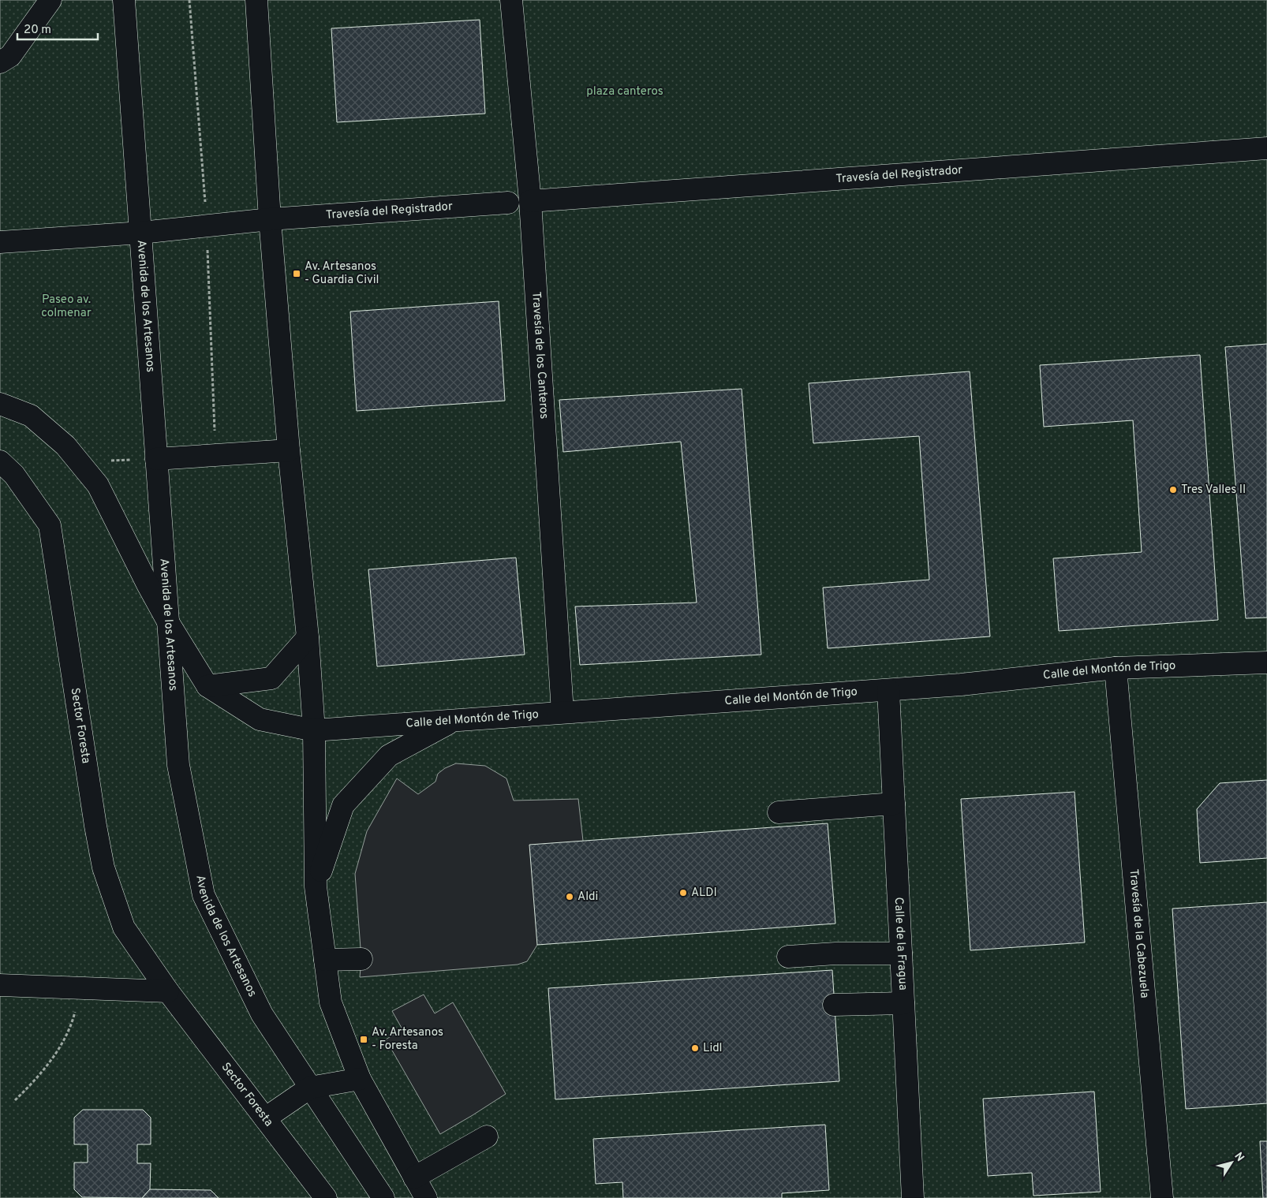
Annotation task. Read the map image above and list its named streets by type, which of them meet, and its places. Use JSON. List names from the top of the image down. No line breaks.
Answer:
{"streets":{"street":["Travesía del Registrador","Avenida de los Artesanos","Travesía de los Canteros","Calle del Montón de Trigo","Sector Foresta","Travesía de la Cabezuela","Calle de la Fragua"]},"crossings":[["Travesía del Registrador","Avenida de los Artesanos"],["Travesía del Registrador","Travesía de los Canteros"],["Travesía de los Canteros","Calle del Montón de Trigo"],["Calle del Montón de Trigo","Travesía de la Cabezuela"],["Calle del Montón de Trigo","Calle de la Fragua"]],"parks":["plaza canteros","Paseo av. colmenar"],"places":{"transit":["Av. Artesanos - Guardia Civil","Av. Artesanos - Foresta"],"other":["Tres Valles II","ALDI","Aldi","Lidl"]},"scale_bar":"20 m","north":"top right"}
